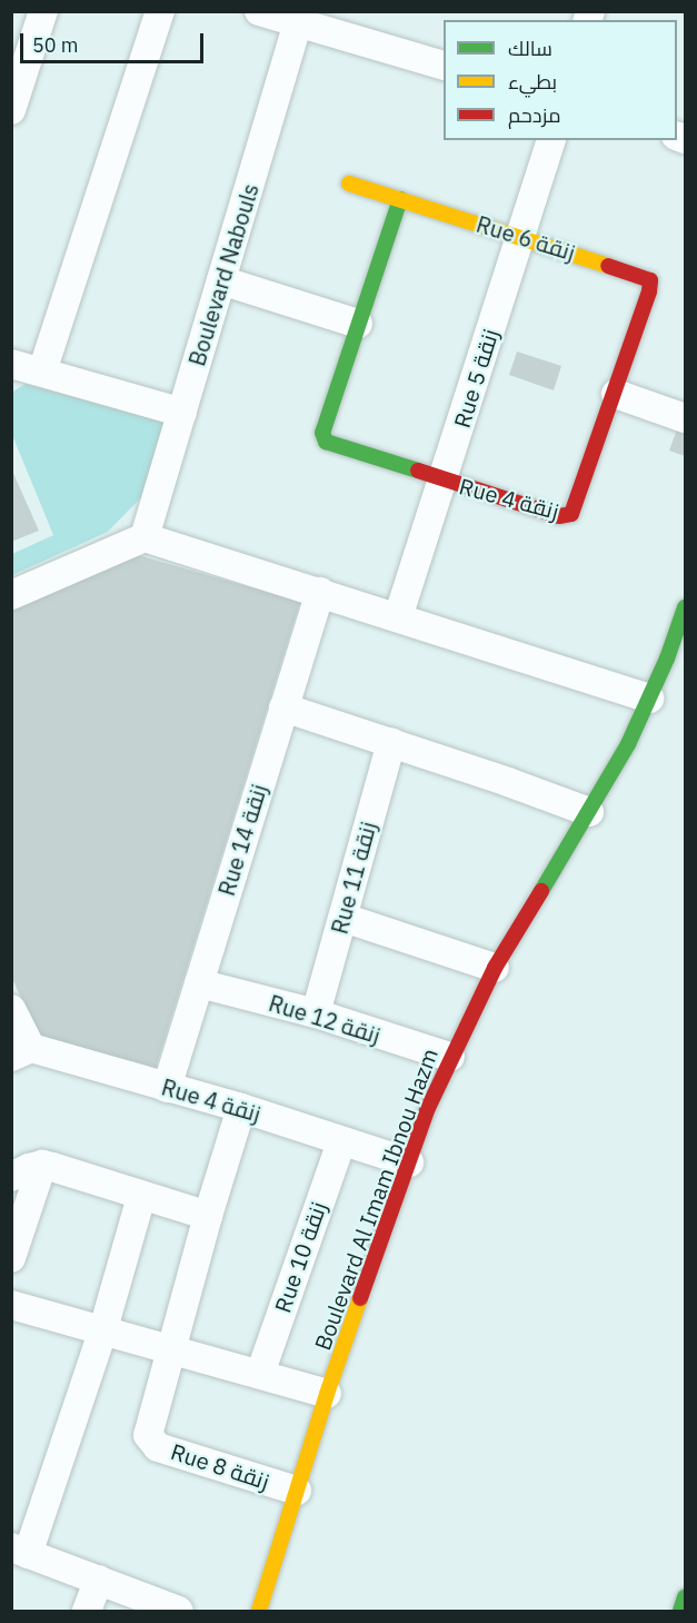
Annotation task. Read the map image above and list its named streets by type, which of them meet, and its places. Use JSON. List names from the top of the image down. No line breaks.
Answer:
{"streets":{"street":["Rue 6 زنقة","Boulevard Nabouls","Rue 5 زنقة","Rue 4 زنقة","Rue 14 زنقة","Rue 11 زنقة","Rue 12 زنقة","Boulevard Al Imam Ibnou Hazm","Rue 10 زنقة","Rue 8 زنقة"]},"crossings":[["Rue 6 زنقة","Rue 5 زنقة"],["Rue 6 زنقة","Rue 4 زنقة"],["Rue 5 زنقة","Rue 4 زنقة"],["Rue 4 زنقة","Rue 14 زنقة"],["Rue 4 زنقة","Boulevard Al Imam Ibnou Hazm"],["Rue 4 زنقة","Rue 10 زنقة"],["Rue 14 زنقة","Rue 12 زنقة"],["Rue 11 زنقة","Rue 12 زنقة"],["Rue 12 زنقة","Boulevard Al Imam Ibnou Hazm"],["Boulevard Al Imam Ibnou Hazm","Rue 8 زنقة"]],"legend":["سالك","بطيء","مزدحم"],"scale_bar":"50 m"}
